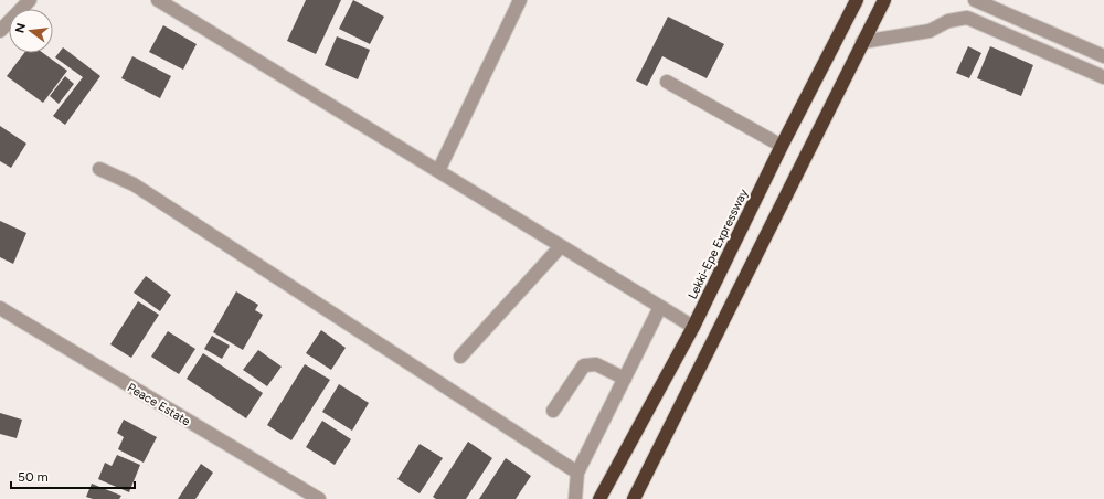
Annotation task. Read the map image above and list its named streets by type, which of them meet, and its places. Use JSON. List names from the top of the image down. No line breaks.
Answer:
{"streets":{"highway":["Lekki-Epe Expressway"],"street":["Peace Estate"]},"scale_bar":"50 m","north":"left"}
